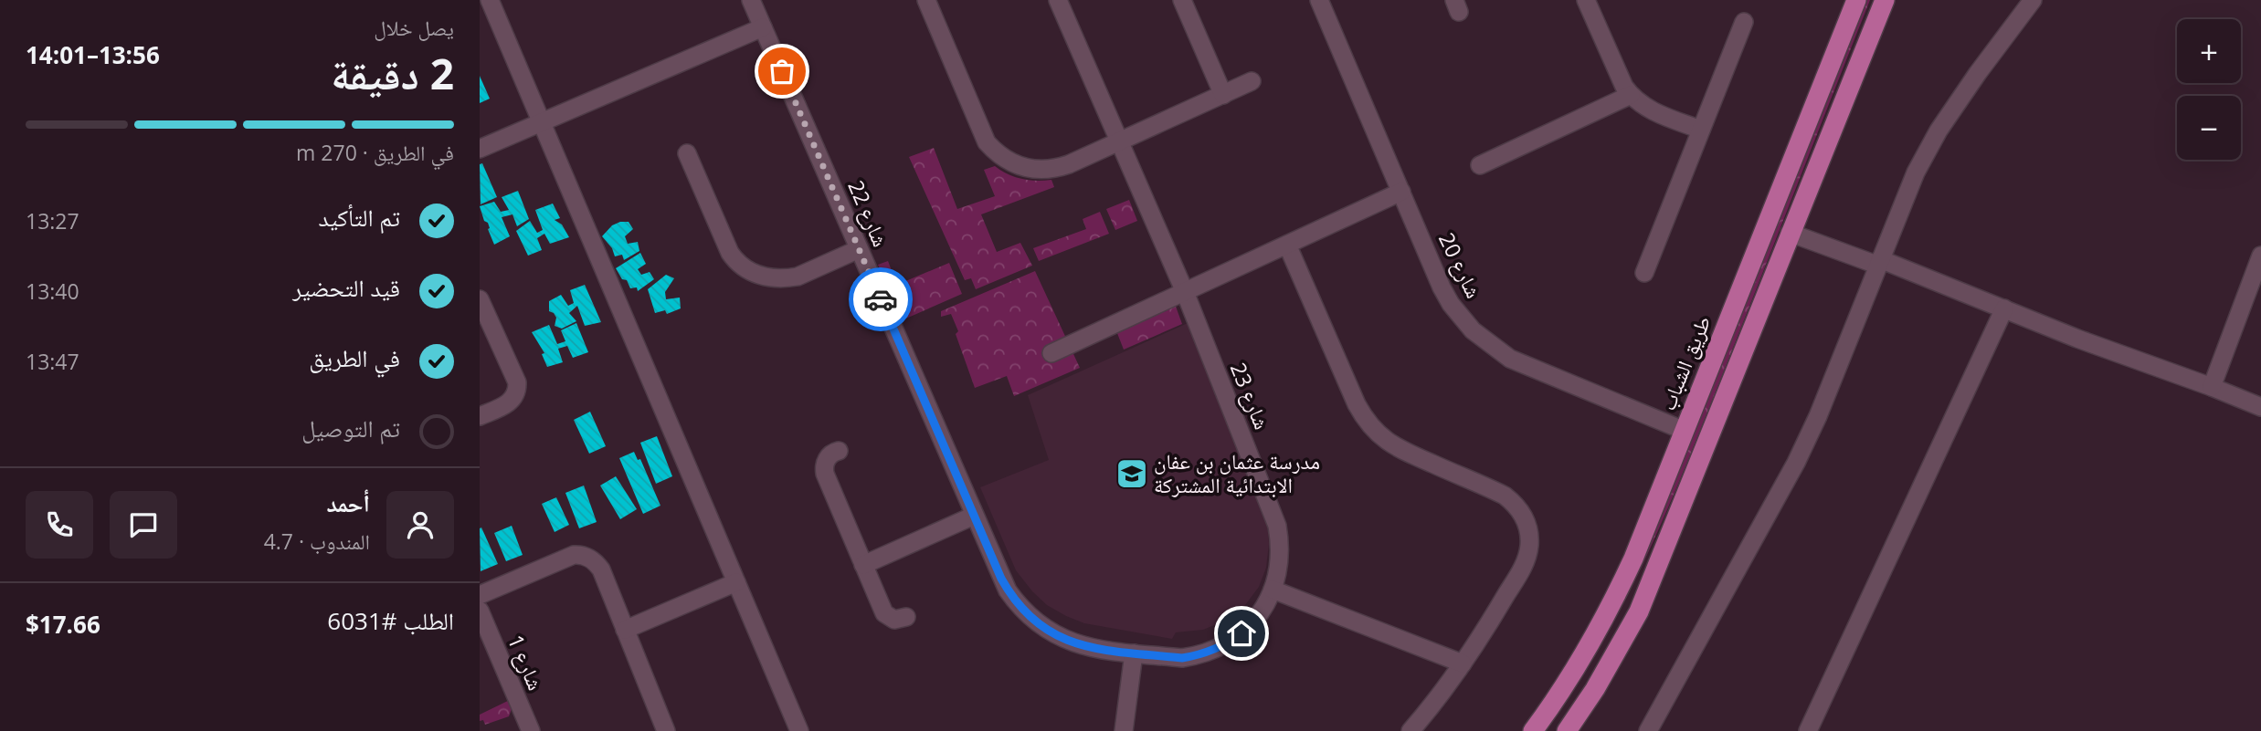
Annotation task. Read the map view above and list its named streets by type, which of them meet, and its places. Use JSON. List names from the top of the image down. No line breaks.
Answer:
{"streets":{"main road":["طريق الشباب"],"street":["شارع 22","شارع 20","شارع 23","شارع 1"]},"crossings":[["شارع 22","شارع 23"],["شارع 20","طريق الشباب"]],"places":{"school or university":["مدرسة عثمان بن عفان الابتدائية المشتركة"]},"page":{"heading":["2 دقيقة","يصل خلال","13:56–14:01"],"panel":["أحمد","المندوب · 4.7","الطلب #6031","$17.66"],"map_buttons":["+","−"],"bar":"في الطريق · 270 m","list":[["تم التأكيد","13:27"],["قيد التحضير","13:40"],["في الطريق","13:47"],"تم التوصيل"]}}
